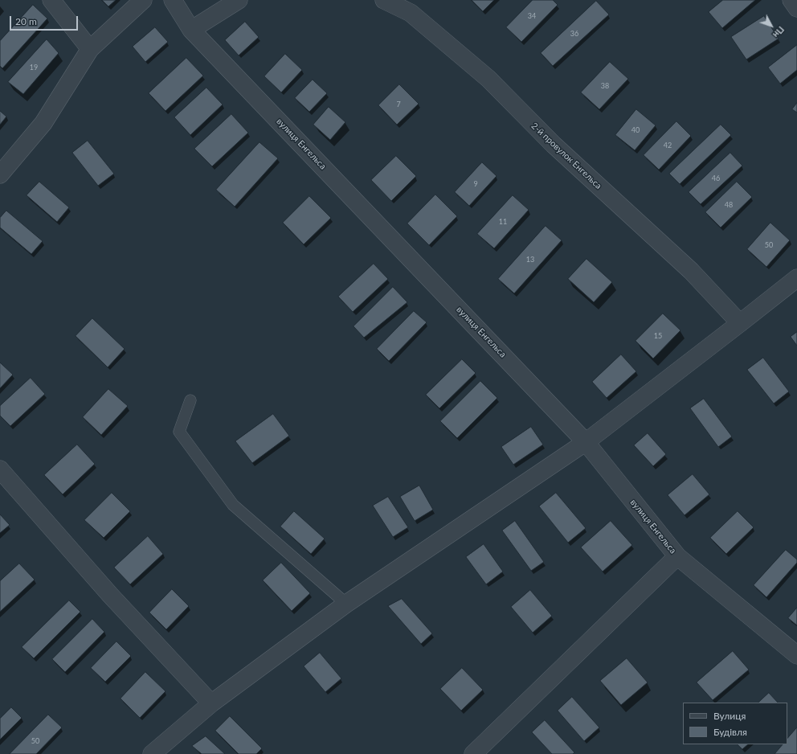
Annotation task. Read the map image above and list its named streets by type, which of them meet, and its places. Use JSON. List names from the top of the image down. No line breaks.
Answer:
{"streets":{"street":["вулиця Енгельса","2-й провулок Енгельса"]},"house_numbers":["34","36","19","38","7","40","42","46","9","48","11","50","13","15","50"],"legend":["Вулиця","Будівля"],"scale_bar":"20 m","north":"bottom right"}
